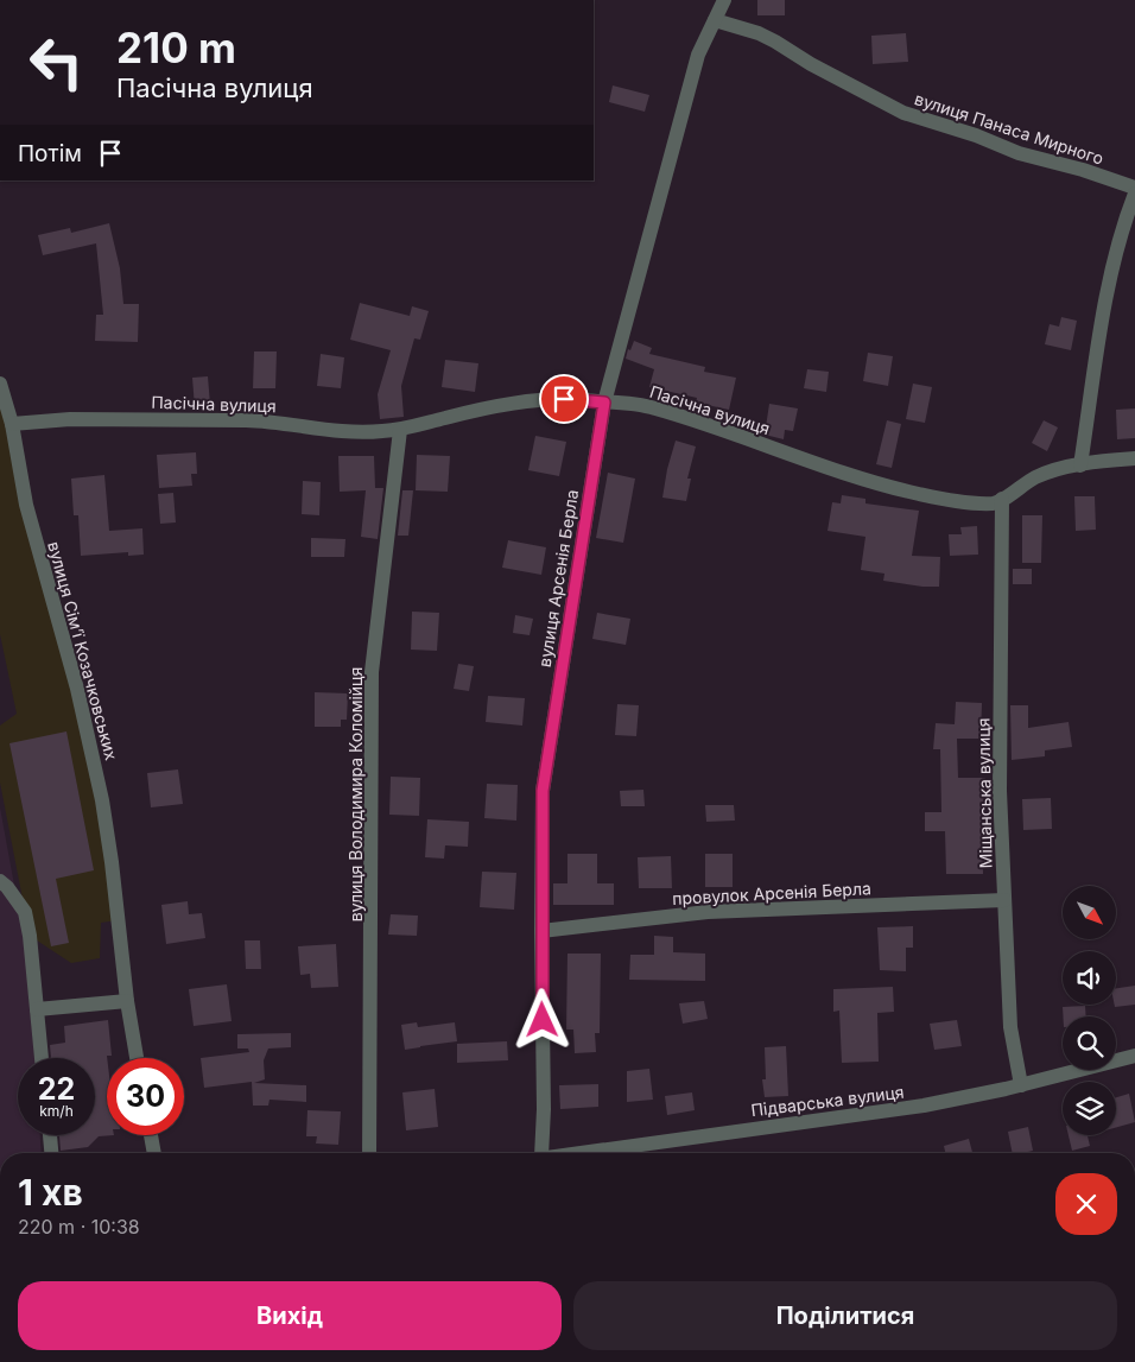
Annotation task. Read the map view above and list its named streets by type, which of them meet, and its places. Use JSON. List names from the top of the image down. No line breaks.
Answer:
{"streets":{"street":["вулиця Панаса Мирного","Пасічна вулиця","вулиця Арсенія Берла","вулиця Сімʼї Козачковських","Міщанська вулиця","вулиця Володимира Коломійця","провулок Арсенія Берла","Підварська вулиця"]},"crossings":[["вулиця Панаса Мирного","вулиця Арсенія Берла"],["Пасічна вулиця","вулиця Арсенія Берла"],["Пасічна вулиця","вулиця Сімʼї Козачковських"],["Пасічна вулиця","Міщанська вулиця"],["Пасічна вулиця","вулиця Володимира Коломійця"],["вулиця Арсенія Берла","провулок Арсенія Берла"],["Міщанська вулиця","провулок Арсенія Берла"],["Міщанська вулиця","Підварська вулиця"]],"north":"bottom right","page":{"turn":["210 m","Пасічна вулиця"],"then":"Потім","speed":"22 km/h","limit":"30","heading":["1 хв","220 m · 10:38"],"buttons":["Вихід","Поділитися"]}}
